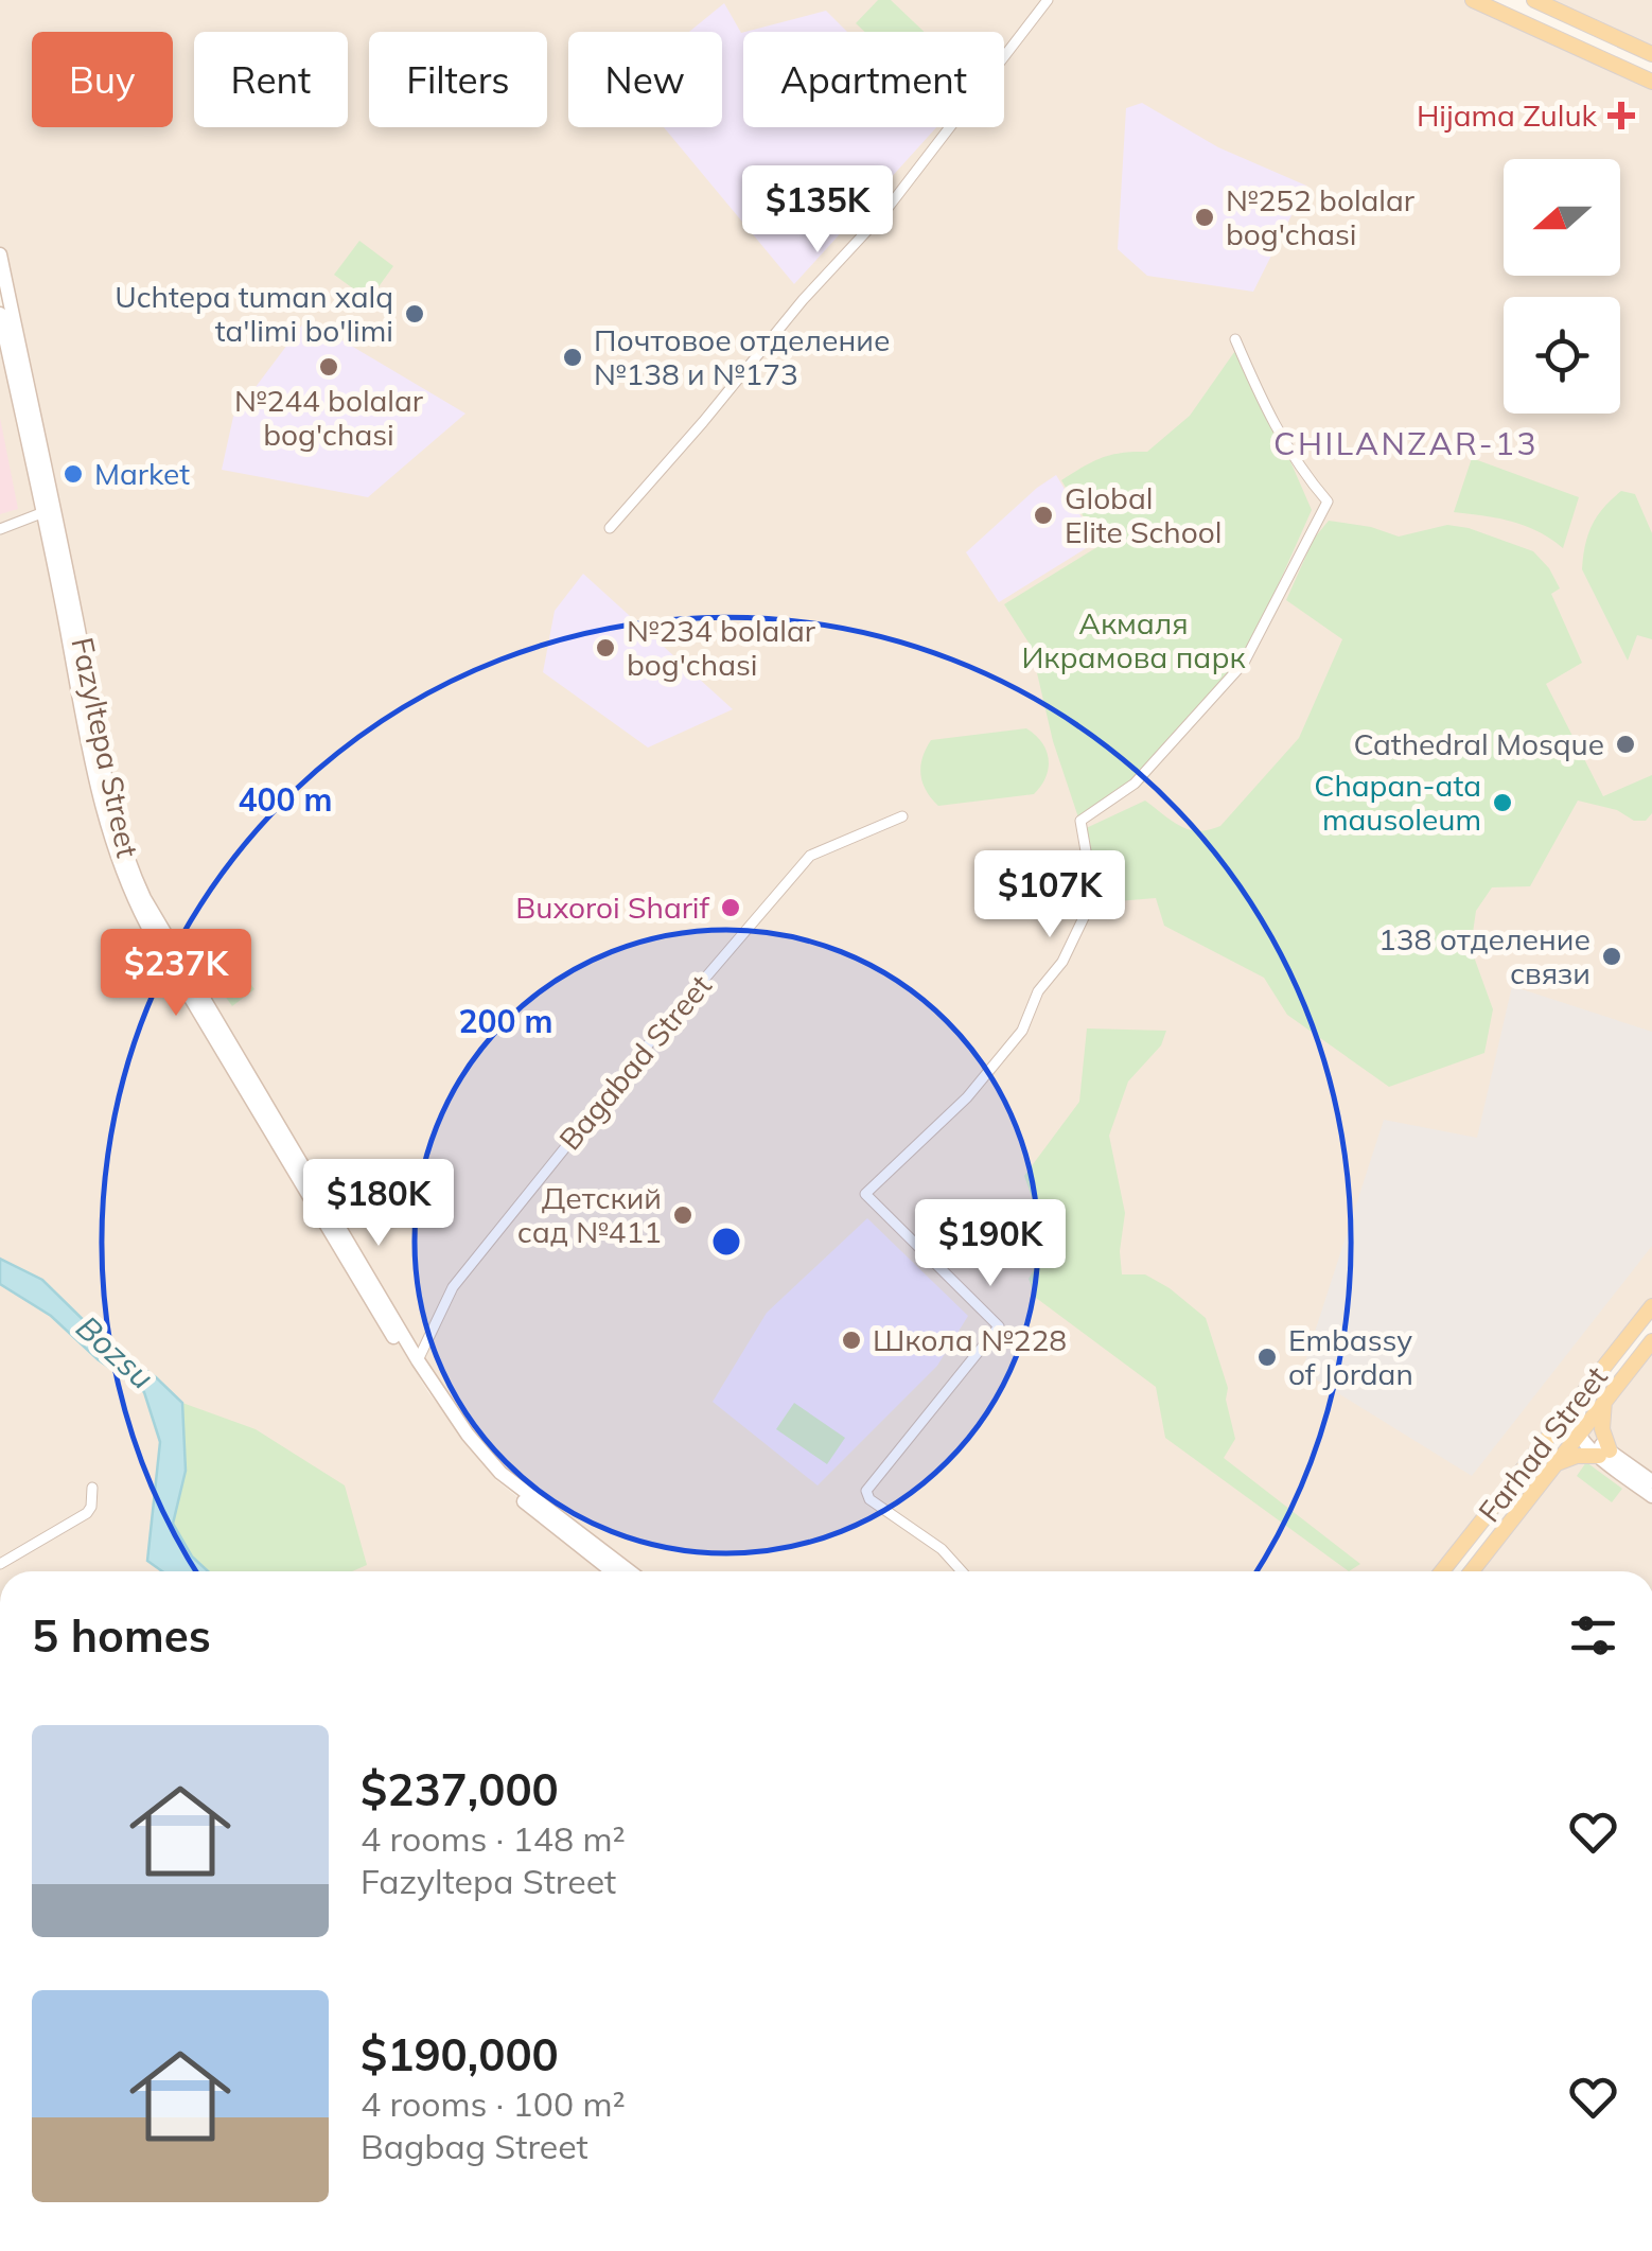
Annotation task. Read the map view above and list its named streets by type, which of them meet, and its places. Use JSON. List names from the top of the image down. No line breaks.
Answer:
{"streets":{"main road":["Fazyltepa Street","Farhad Street"],"street":["Bagabad Street"]},"crossings":[["Fazyltepa Street","Bagabad Street"]],"districts":["CHILANZAR-13"],"water":["Bozsu"],"parks":["Акмаля Икрамова парк"],"places":{"health":["Hijama Zuluk"],"other":["№252 bolalar bog'chasi","Uchtepa tuman xalq ta'limi bo'limi","Почтовое отделение №138 и №173","№244 bolalar bog'chasi","Market","Global Elite School","№234 bolalar bog'chasi","Cathedral Mosque","Chapan-ata mausoleum","Buxoroi Sharif","138 отделение связи","Детский сад №411","Школа №228","Embassy of Jordan"]},"north":"left","page":{"chip":["Buy","Rent","Filters","New","Apartment"],"price":["$135K","$107K","$237K","$180K","$190K"],"heading":"5 homes","list":[{"name":"$237,000","note":"4 rooms · 148 m² · Fazyltepa Street"},{"name":"$190,000","note":"4 rooms · 100 m² · Bagbag Street"}]},"rings":["400 m","200 m"]}
